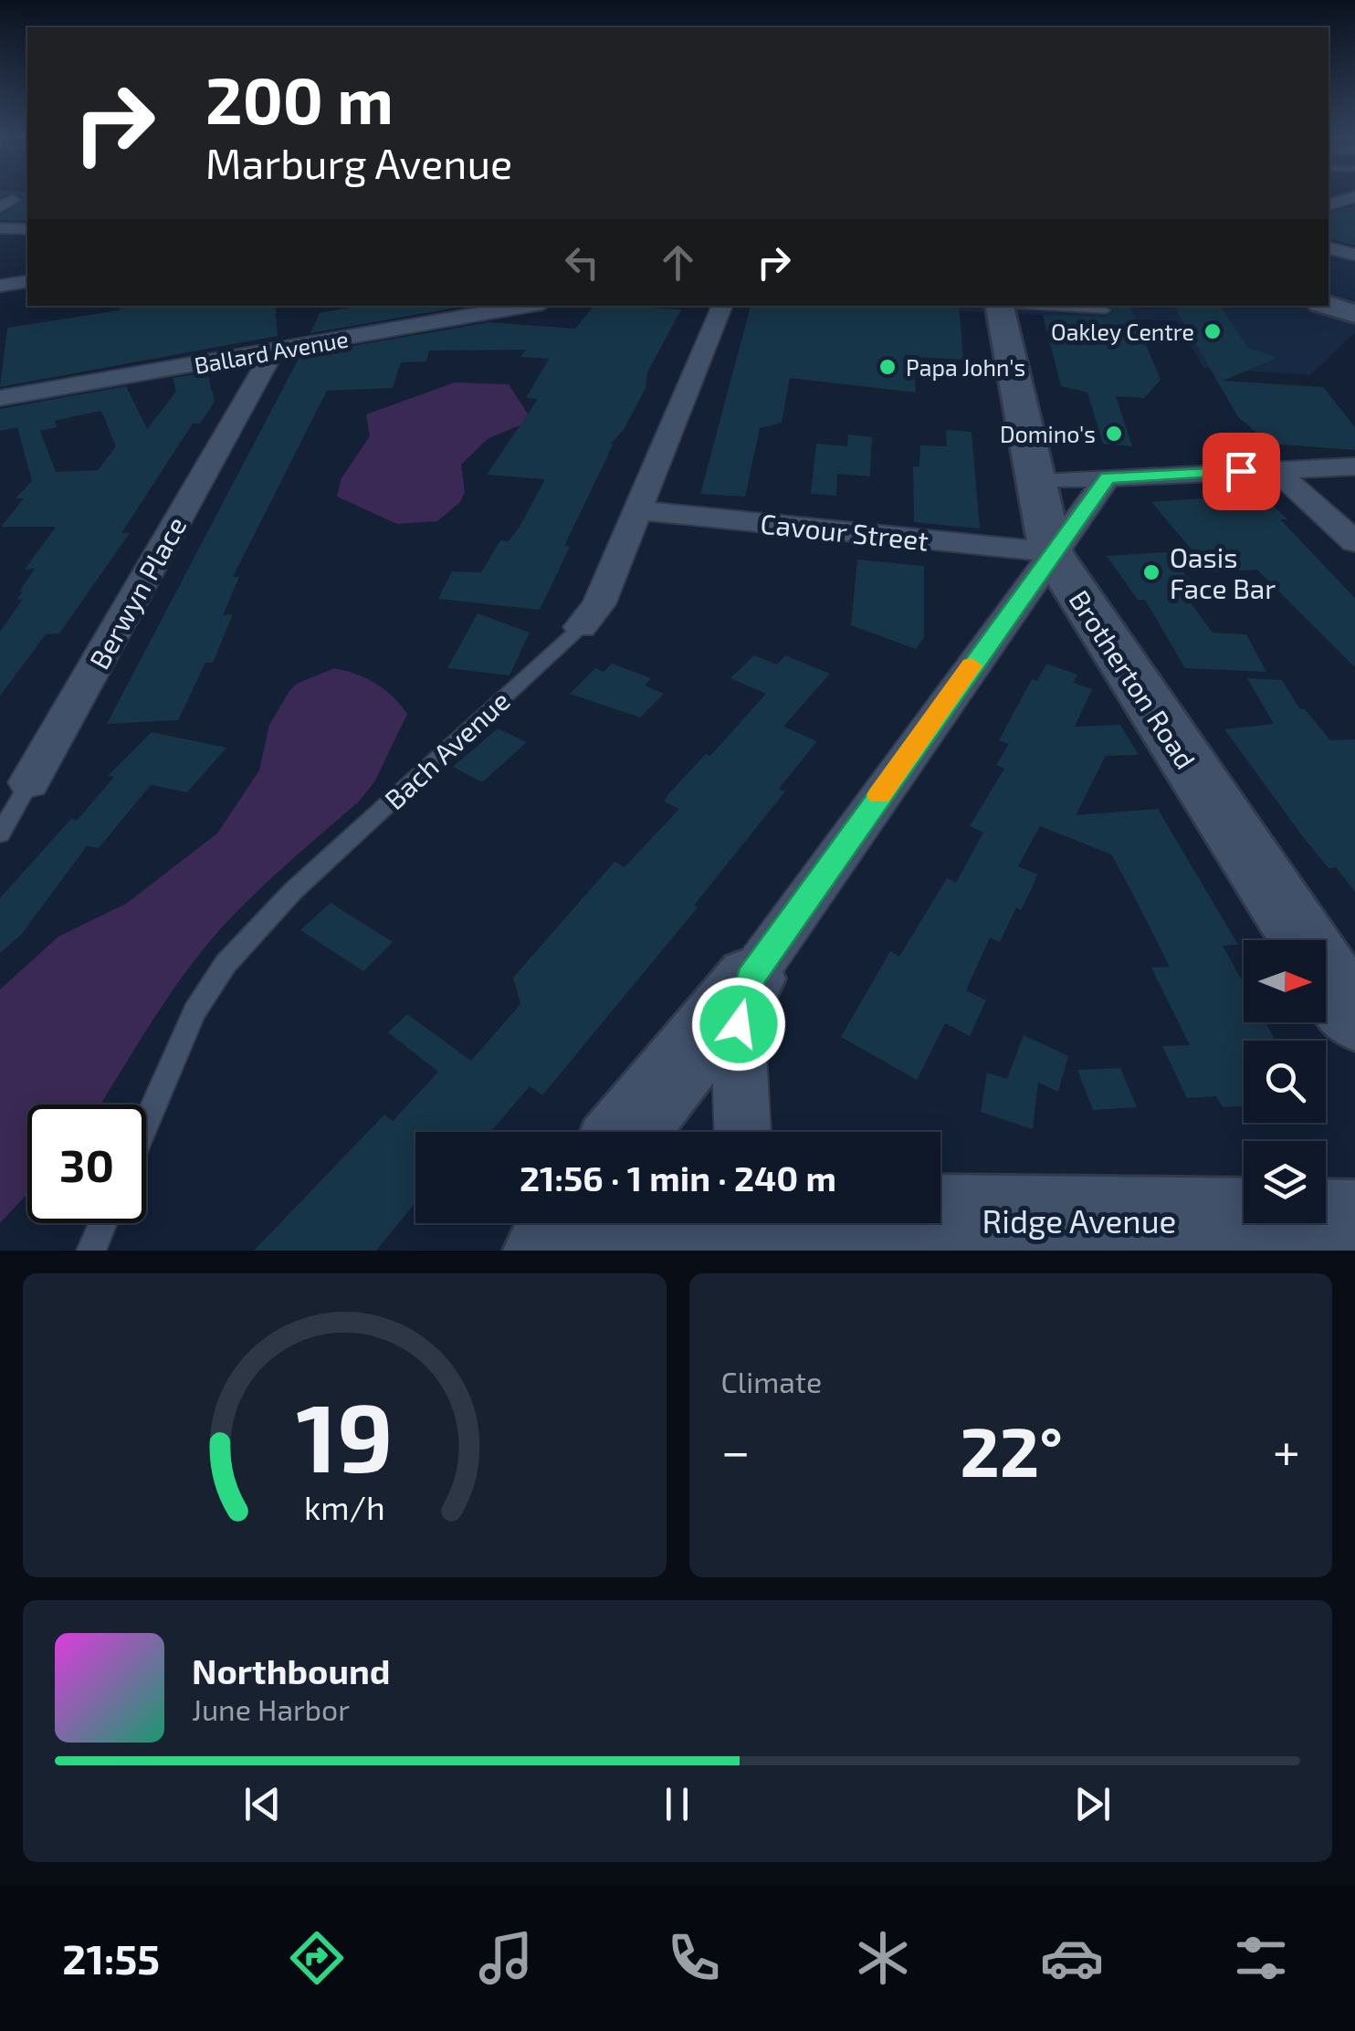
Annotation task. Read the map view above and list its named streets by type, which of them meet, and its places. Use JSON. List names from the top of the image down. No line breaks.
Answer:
{"streets":{"street":["Ballard Avenue","Cavour Street","Berwyn Place","Brotherton Road","Bach Avenue","Ridge Avenue"]},"crossings":[["Ballard Avenue","Berwyn Place"],["Cavour Street","Brotherton Road"],["Cavour Street","Bach Avenue"]],"places":["Oakley Centre","Papa John's","Domino's","Oasis Face Bar"],"north":"right","page":{"turn":["200 m","Marburg Avenue"],"limit":"30","trip":"21:56 · 1 min · 240 m","tile":"Climate","heat":["−","22°","+"],"song":["Northbound","June Harbor"],"tabs":"21:55","gauge":["19","km/h"]}}
